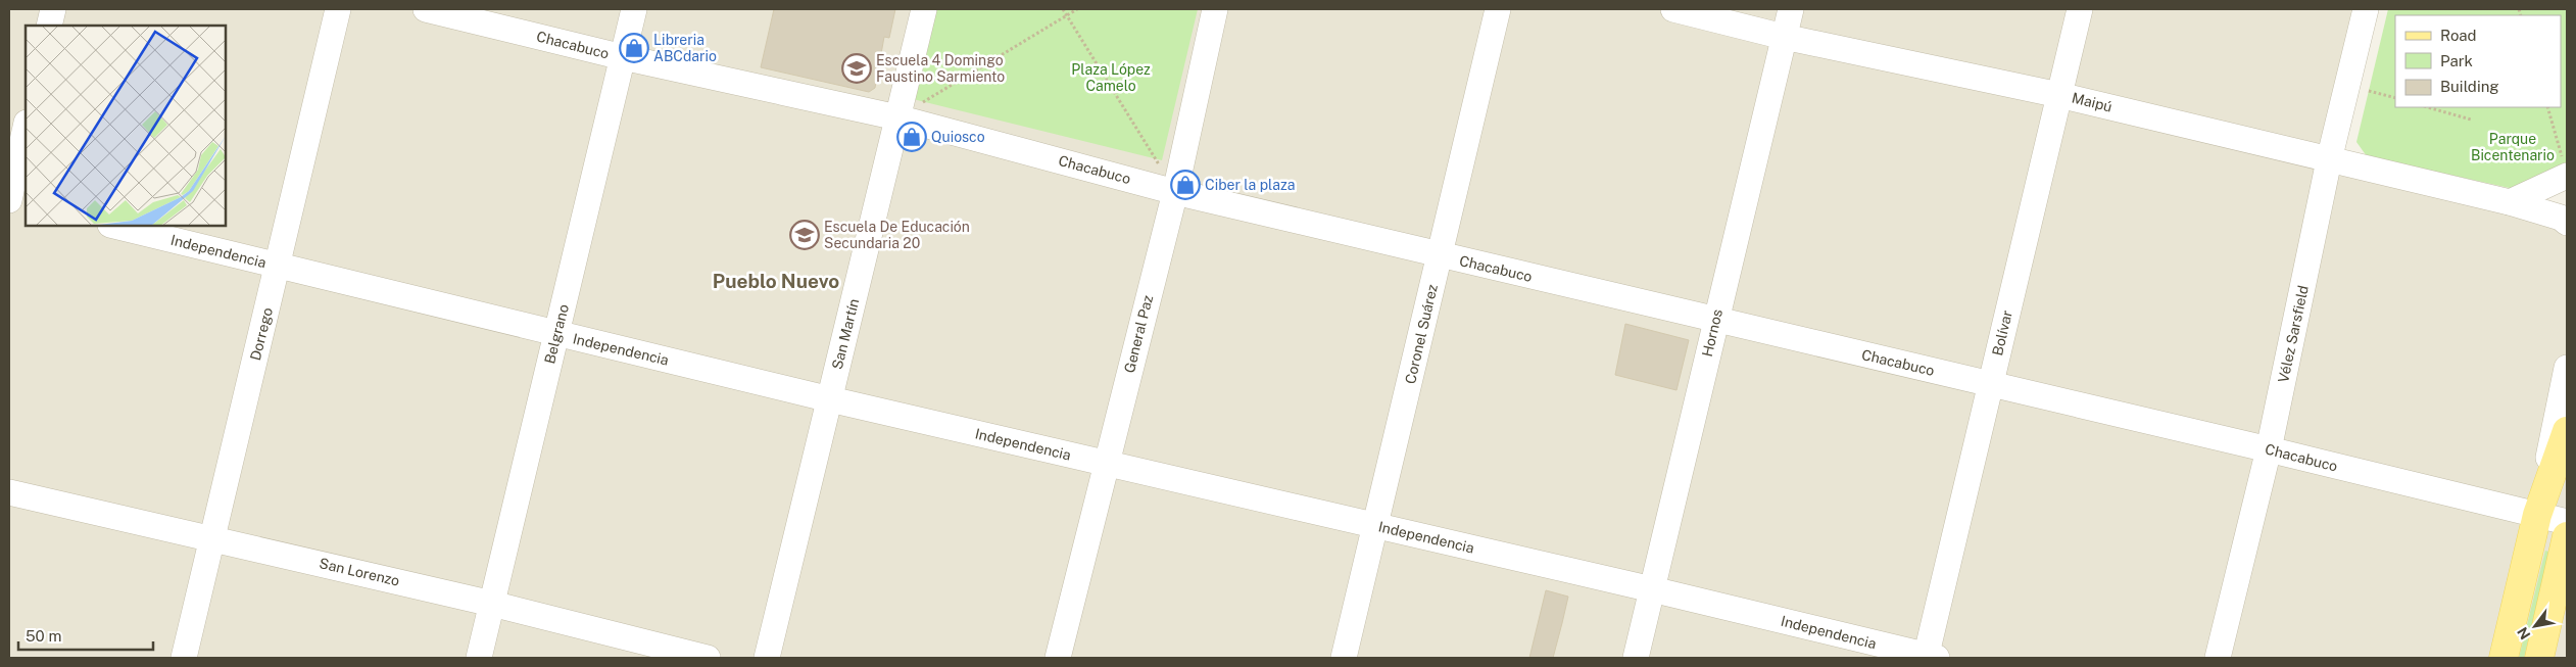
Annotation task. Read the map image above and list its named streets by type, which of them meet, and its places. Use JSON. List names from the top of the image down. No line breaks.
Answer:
{"streets":{"street":["Chacabuco","Maipú","Independencia","Hornos","Bolívar","Dorrego","Belgrano","San Martín","General Paz","Coronel Suárez","Vélez Sarsfield","San Lorenzo"]},"crossings":[["Chacabuco","Hornos"],["Chacabuco","Bolívar"],["Chacabuco","Belgrano"],["Chacabuco","San Martín"],["Chacabuco","General Paz"],["Chacabuco","Coronel Suárez"],["Chacabuco","Vélez Sarsfield"],["Maipú","Hornos"],["Maipú","Bolívar"],["Maipú","Vélez Sarsfield"],["Independencia","Hornos"],["Independencia","Bolívar"],["Independencia","Dorrego"],["Independencia","Belgrano"],["Independencia","San Martín"],["Independencia","General Paz"],["Independencia","Coronel Suárez"],["Dorrego","San Lorenzo"],["Belgrano","San Lorenzo"]],"districts":["Pueblo Nuevo"],"parks":["Plaza López Camelo","Parque Bicentenario"],"places":{"shop":["Libreria ABCdario","Quiosco","Ciber la plaza"],"school or university":["Escuela 4 Domingo Faustino Sarmiento","Escuela De Educación Secundaria 20"]},"legend":["Road","Park","Building"],"scale_bar":"50 m","north":"bottom left"}
